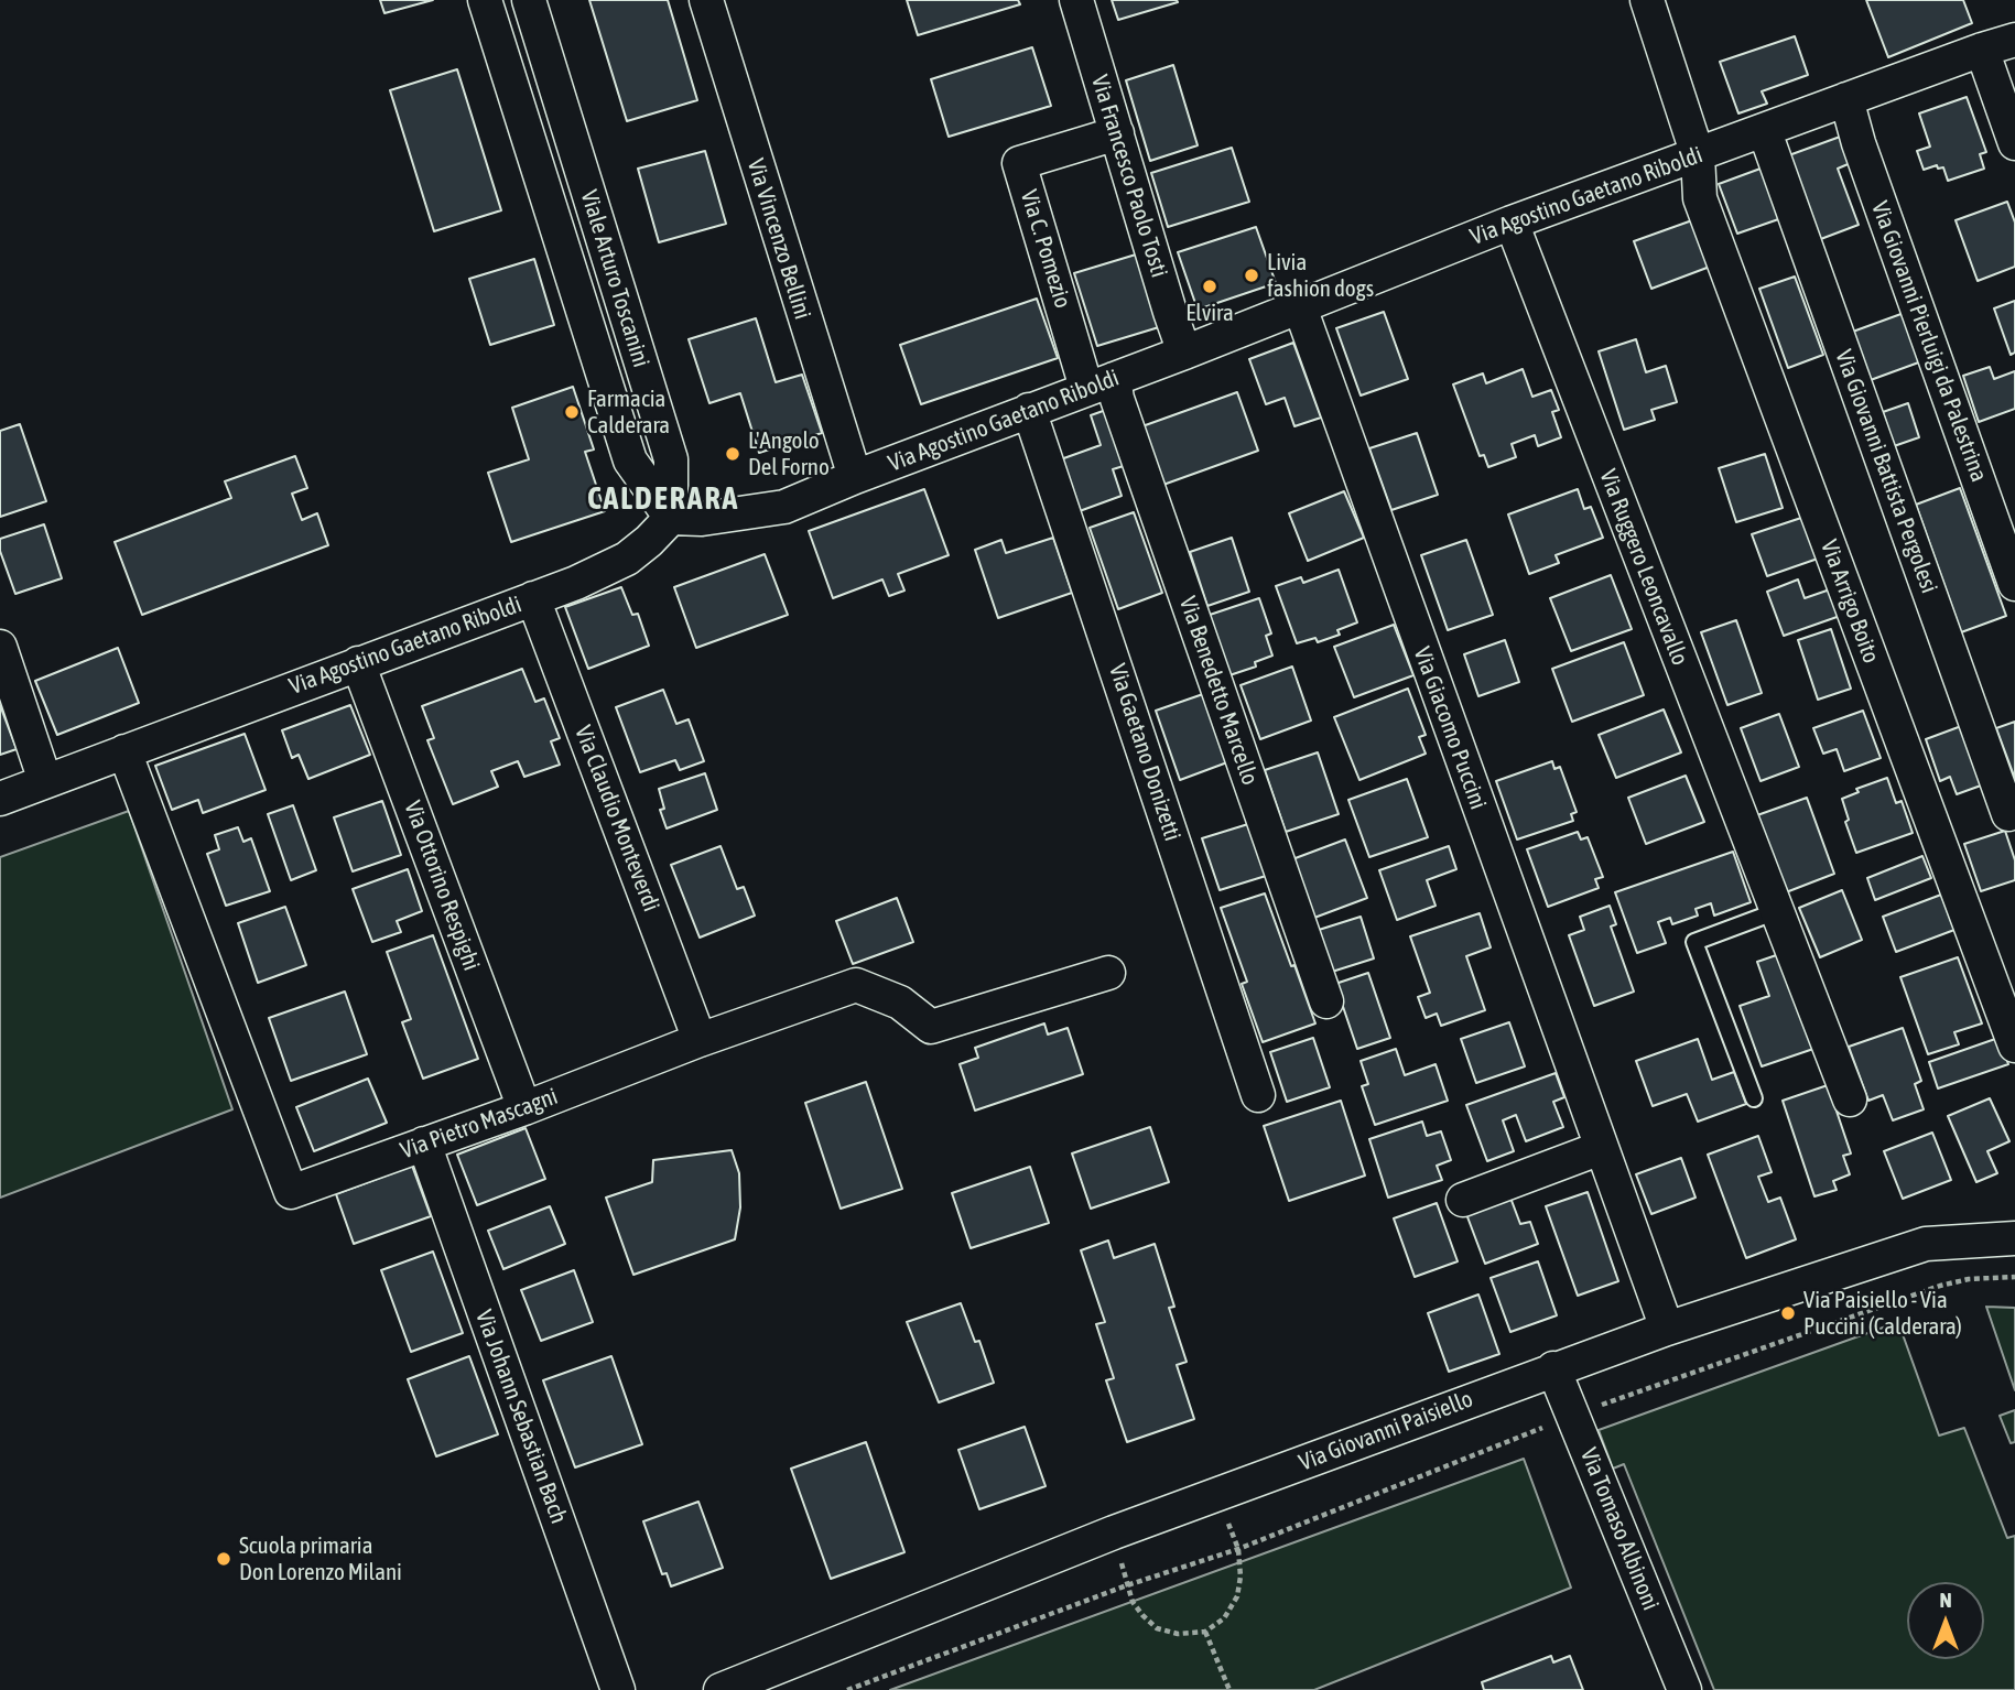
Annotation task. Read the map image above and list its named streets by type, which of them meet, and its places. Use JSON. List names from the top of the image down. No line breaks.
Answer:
{"streets":{"street":["Via Francesco Paolo Tosti","Via Agostino Gaetano Riboldi","Via Vincenzo Bellini","Via C. Pomezio","Viale Arturo Toscanini","Via Giovanni Pierluigi da Palestrina","Via Giovanni Battista Pergolesi","Via Ruggero Leoncavallo","Via Arrigo Boito","Via Benedetto Marcello","Via Giacomo Puccini","Via Gaetano Donizetti","Via Claudio Monteverdi","Via Ottorino Respighi","Via Pietro Mascagni","Via Johann Sebastian Bach","Via Giovanni Paisiello","Via Tomaso Albinoni"]},"crossings":[["Via Francesco Paolo Tosti","Via Agostino Gaetano Riboldi"],["Via Francesco Paolo Tosti","Via C. Pomezio"],["Via Agostino Gaetano Riboldi","Via Vincenzo Bellini"],["Via Agostino Gaetano Riboldi","Via C. Pomezio"],["Via Agostino Gaetano Riboldi","Viale Arturo Toscanini"],["Via Agostino Gaetano Riboldi","Via Giovanni Pierluigi da Palestrina"],["Via Agostino Gaetano Riboldi","Via Giovanni Battista Pergolesi"],["Via Agostino Gaetano Riboldi","Via Ruggero Leoncavallo"],["Via Agostino Gaetano Riboldi","Via Arrigo Boito"],["Via Agostino Gaetano Riboldi","Via Benedetto Marcello"],["Via Agostino Gaetano Riboldi","Via Giacomo Puccini"],["Via Agostino Gaetano Riboldi","Via Gaetano Donizetti"],["Via Agostino Gaetano Riboldi","Via Claudio Monteverdi"],["Via Agostino Gaetano Riboldi","Via Ottorino Respighi"],["Via Agostino Gaetano Riboldi","Via Pietro Mascagni"],["Via C. Pomezio","Via Benedetto Marcello"],["Via Giacomo Puccini","Via Giovanni Paisiello"],["Via Claudio Monteverdi","Via Pietro Mascagni"],["Via Ottorino Respighi","Via Pietro Mascagni"],["Via Pietro Mascagni","Via Johann Sebastian Bach"],["Via Giovanni Paisiello","Via Tomaso Albinoni"]],"districts":["CALDERARA"],"places":["Livia fashion dogs","Elvira","Farmacia Calderara","L'Angolo Del Forno","Via Paisiello - Via Puccini (Calderara)","Scuola primaria Don Lorenzo Milani"],"north":"top"}
